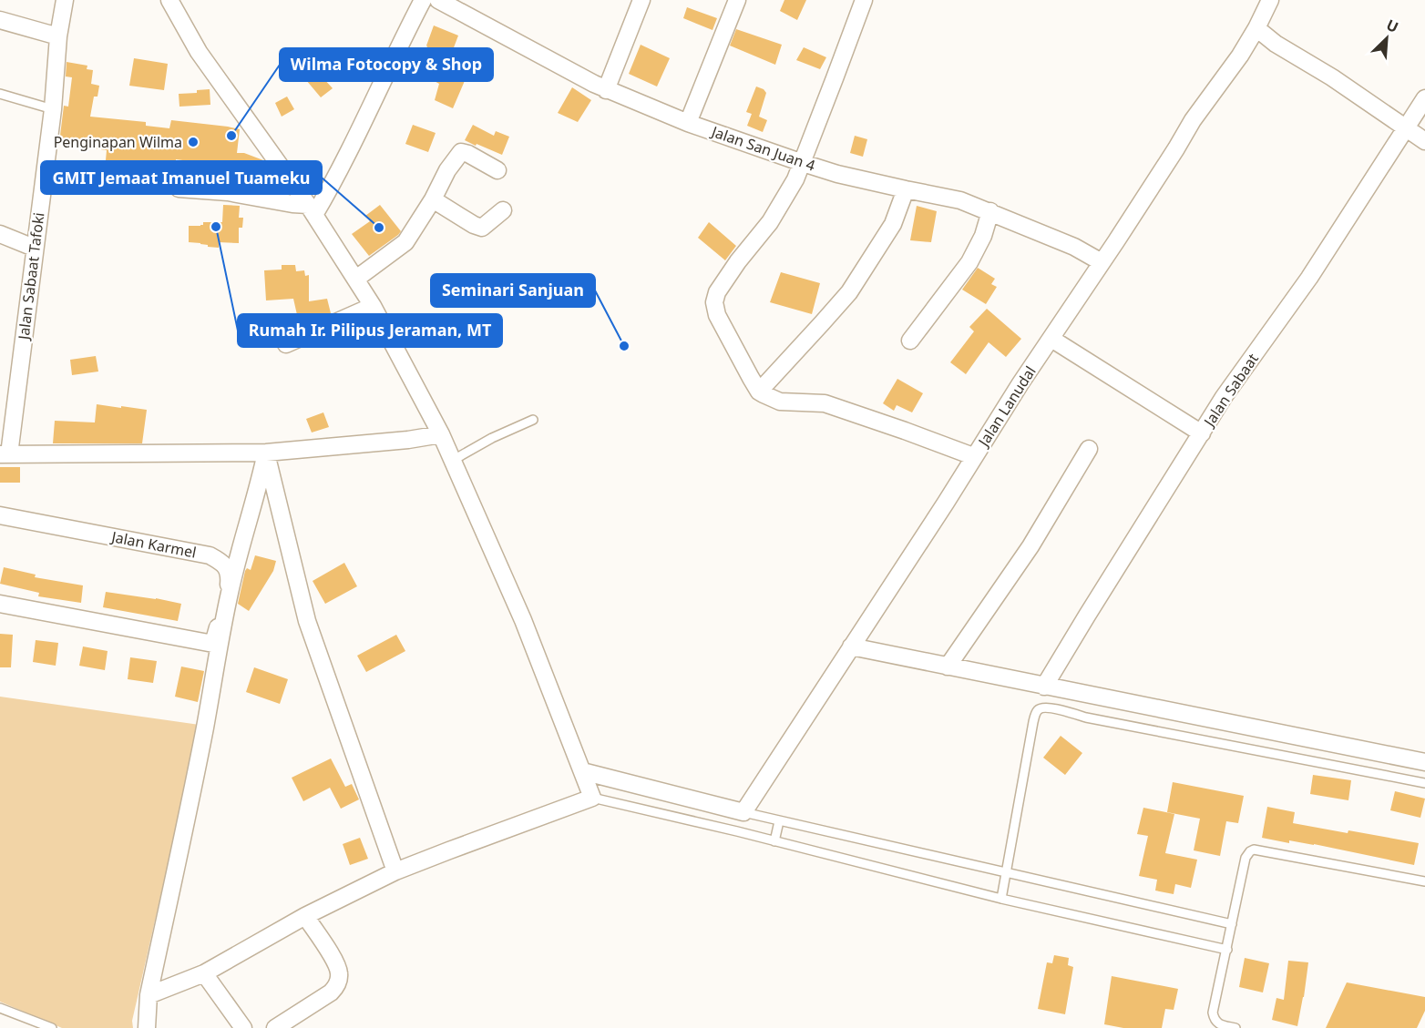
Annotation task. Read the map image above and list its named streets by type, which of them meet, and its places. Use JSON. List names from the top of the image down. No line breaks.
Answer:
{"streets":{"street":["Jalan San Juan 4","Jalan Sabaat Tafoki","Jalan Sabaat","Jalan Lanudal","Jalan Karmel"]},"crossings":[["Jalan San Juan 4","Jalan Lanudal"]],"places":["Wilma Fotocopy & Shop","Penginapan Wilma","Rumah Ir. Pilipus Jeraman, MT","GMIT Jemaat Imanuel Tuameku","Seminari Sanjuan"],"north":"top right"}
